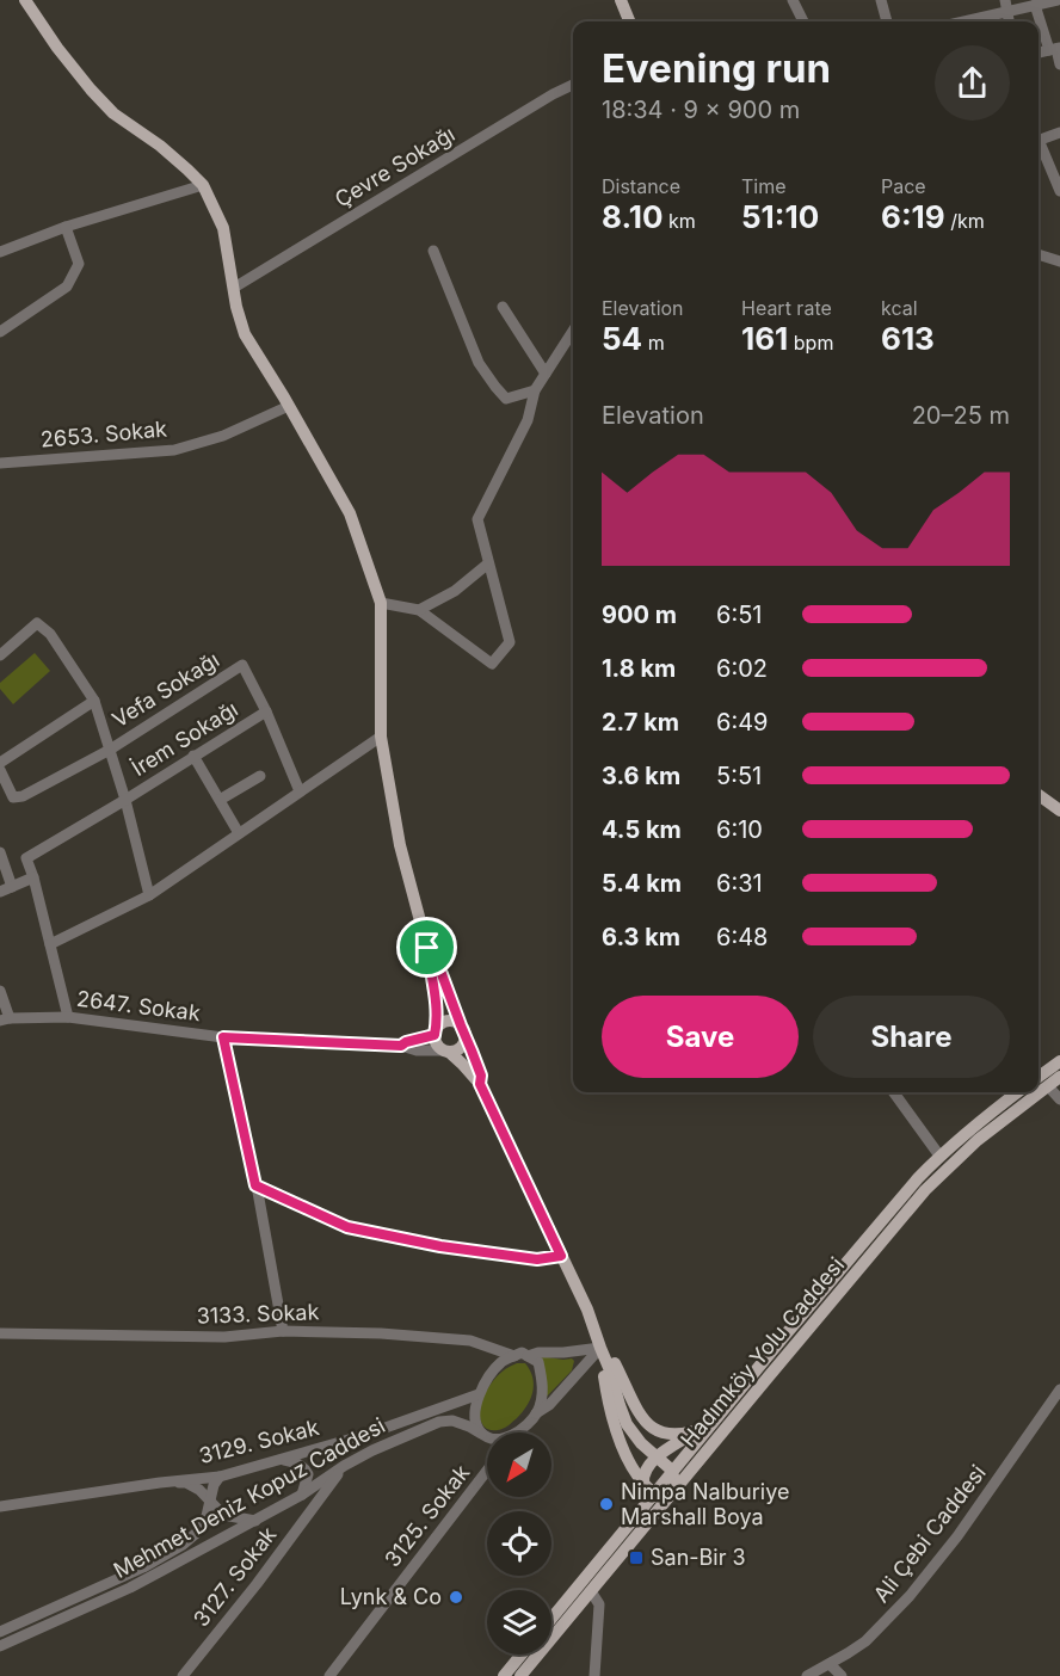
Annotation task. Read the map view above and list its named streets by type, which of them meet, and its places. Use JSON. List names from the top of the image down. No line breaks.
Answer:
{"streets":{"main road":["Hadımköy Yolu Caddesi"],"street":["Çevre Sokağı","2653. Sokak","Vefa Sokağı","İrem Sokağı","2647. Sokak","3133. Sokak","3129. Sokak","Mehmet Deniz Kopuz Caddesi","3125. Sokak","Ali Çebi Caddesi","3127. Sokak"]},"crossings":[["Vefa Sokağı","İrem Sokağı"],["Mehmet Deniz Kopuz Caddesi","3127. Sokak"]],"places":{"other":["Nimpa Nalburiye Marshall Boya","Lynk & Co"],"transit":["San-Bir 3"]},"north":"bottom left","page":{"heading":["Evening run","18:34 · 9 × 900 m"],"stats":[["Distance","8.10 km"],["Time","51:10"],["Pace","6:19 /km"],["Elevation","54 m"],["Heart rate","161 bpm"],["kcal","613"]],"chart":["Elevation","20–25 m"],"list":[{"name":"900 m","note":"6:51"},{"name":"1.8 km","note":"6:02"},{"name":"2.7 km","note":"6:49"},{"name":"3.6 km","note":"5:51"},{"name":"4.5 km","note":"6:10"},{"name":"5.4 km","note":"6:31"},{"name":"6.3 km","note":"6:48"}],"buttons":["Save","Share"]}}
